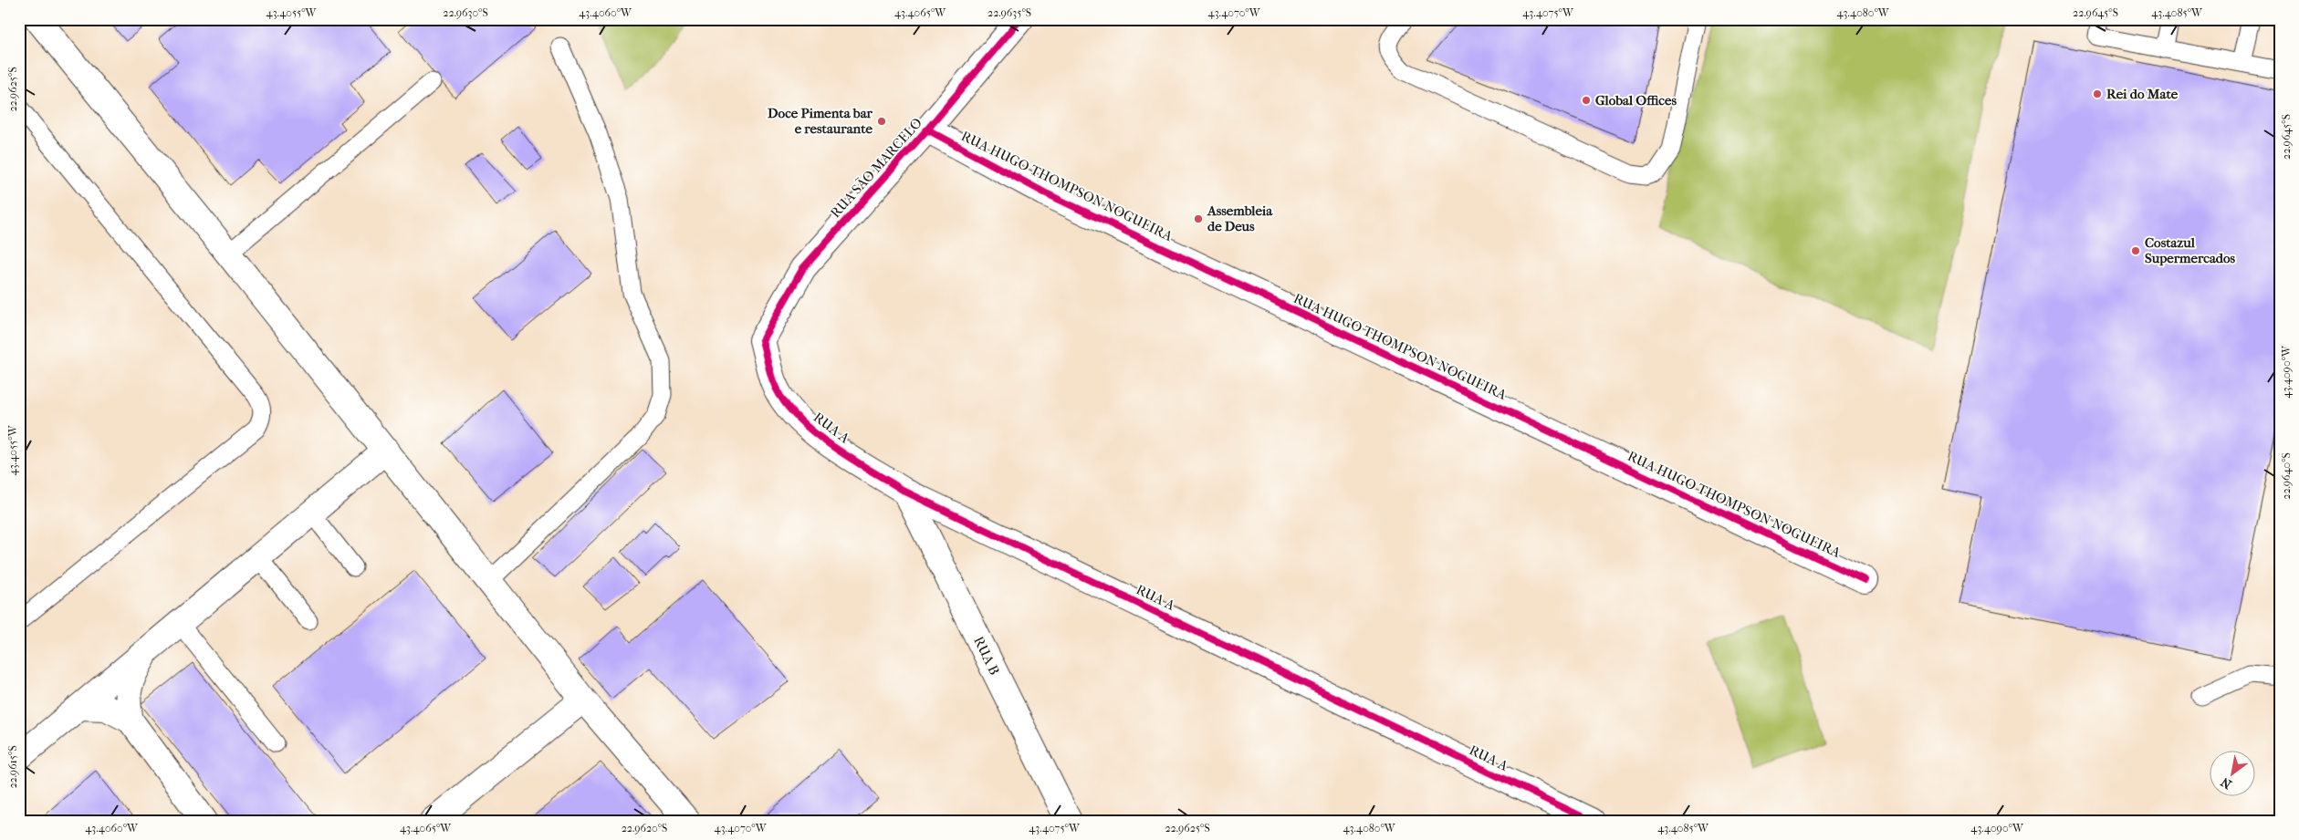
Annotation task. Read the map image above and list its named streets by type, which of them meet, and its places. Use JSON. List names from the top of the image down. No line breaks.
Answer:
{"streets":{"street":["RUA SÃO MARCELO","RUA HUGO THOMPSON NOGUEIRA","RUA A","RUA B"]},"crossings":[["RUA SÃO MARCELO","RUA HUGO THOMPSON NOGUEIRA"],["RUA SÃO MARCELO","RUA A"],["RUA A","RUA B"]],"places":["Rei do Mate","Global Offices","Doce Pimenta bar e restaurante","Assembleia de Deus","Costazul Supermercados"],"north":"bottom left","coordinates":["43.4055°W","22.9630°S","43.4060°W","43.4065°W","22.9635°S","43.4070°W","43.4075°W","43.4080°W","22.9645°S","43.4085°W","22.9625°S","43.4090°W","22.9640°S","22.9615°S","22.9620°S"]}
